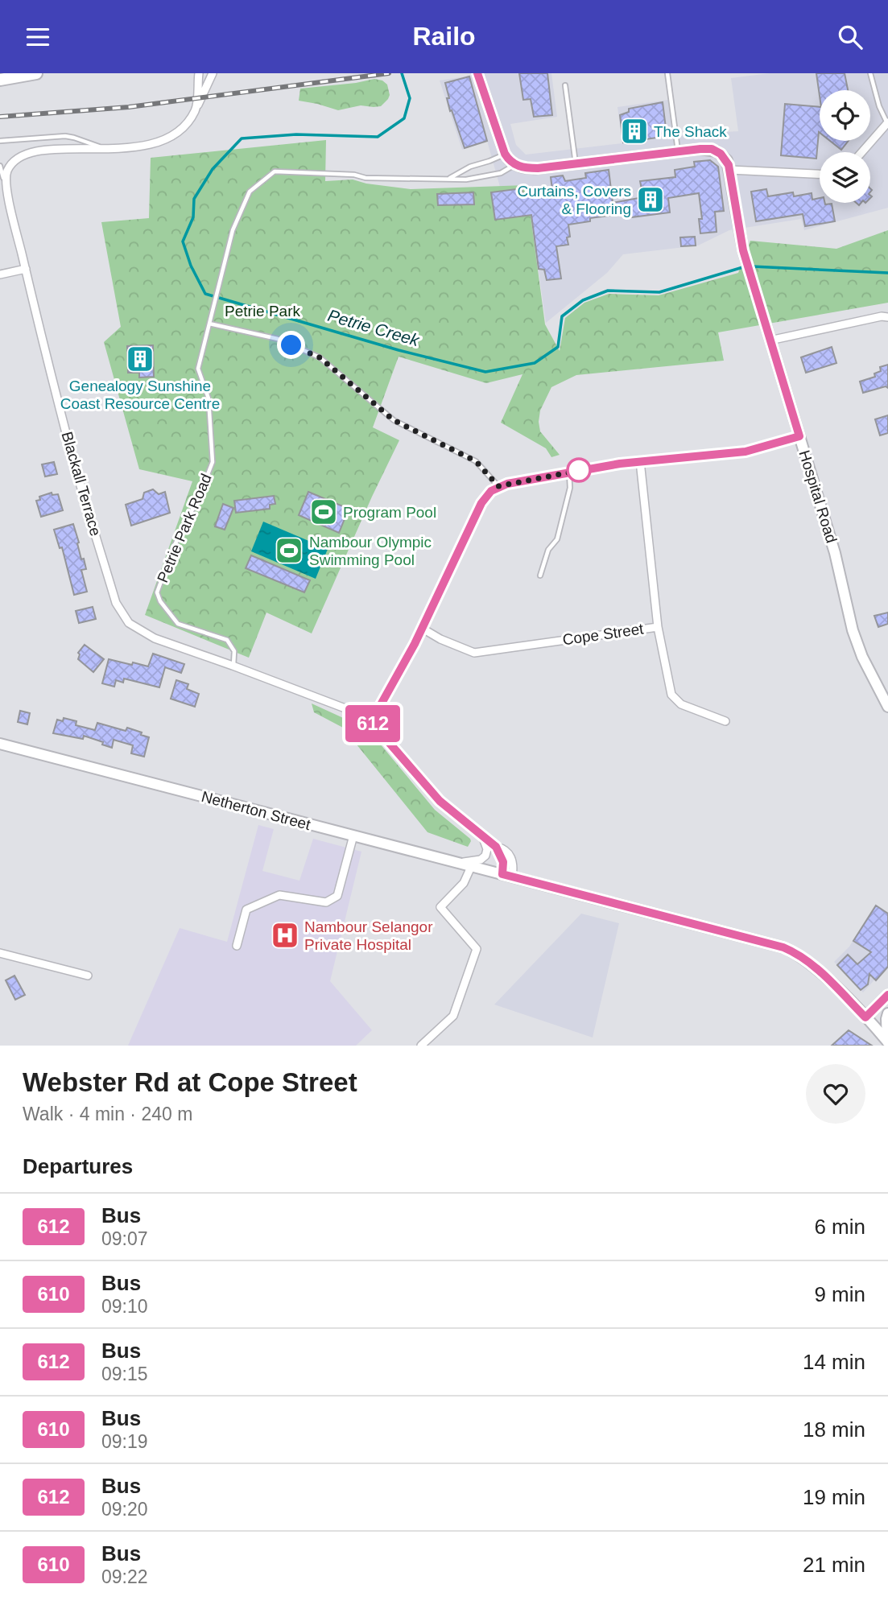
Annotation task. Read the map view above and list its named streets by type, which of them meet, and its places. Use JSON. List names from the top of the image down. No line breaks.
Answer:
{"streets":{"main road":["Hospital Road","Netherton Street"],"street":["Blackall Terrace","Cope Street"],"lane":["Petrie Park Road"]},"crossings":[["Blackall Terrace","Petrie Park Road"],["Blackall Terrace","Netherton Street"]],"water":["Petrie Creek"],"parks":["Petrie Park"],"places":{"building":["The Shack","Curtains, Covers & Flooring","Genealogy Sunshine Coast Resource Centre"],"sports":["Program Pool","Nambour Olympic Swimming Pool"],"hospital":["Nambour Selangor Private Hospital"]},"lines":["bus line 612"],"page":{"header":"Railo","on_map":"612","heading":[["Webster Rd at Cope Street","Walk · 4 min · 240 m"],"Departures"],"list":[{"mark":"612","name":"Bus","note":"09:07","value":"6 min"},{"mark":"610","name":"Bus","note":"09:10","value":"9 min"},{"mark":"612","name":"Bus","note":"09:15","value":"14 min"},{"mark":"610","name":"Bus","note":"09:19","value":"18 min"},{"mark":"612","name":"Bus","note":"09:20","value":"19 min"},{"mark":"610","name":"Bus","note":"09:22","value":"21 min"}]}}
